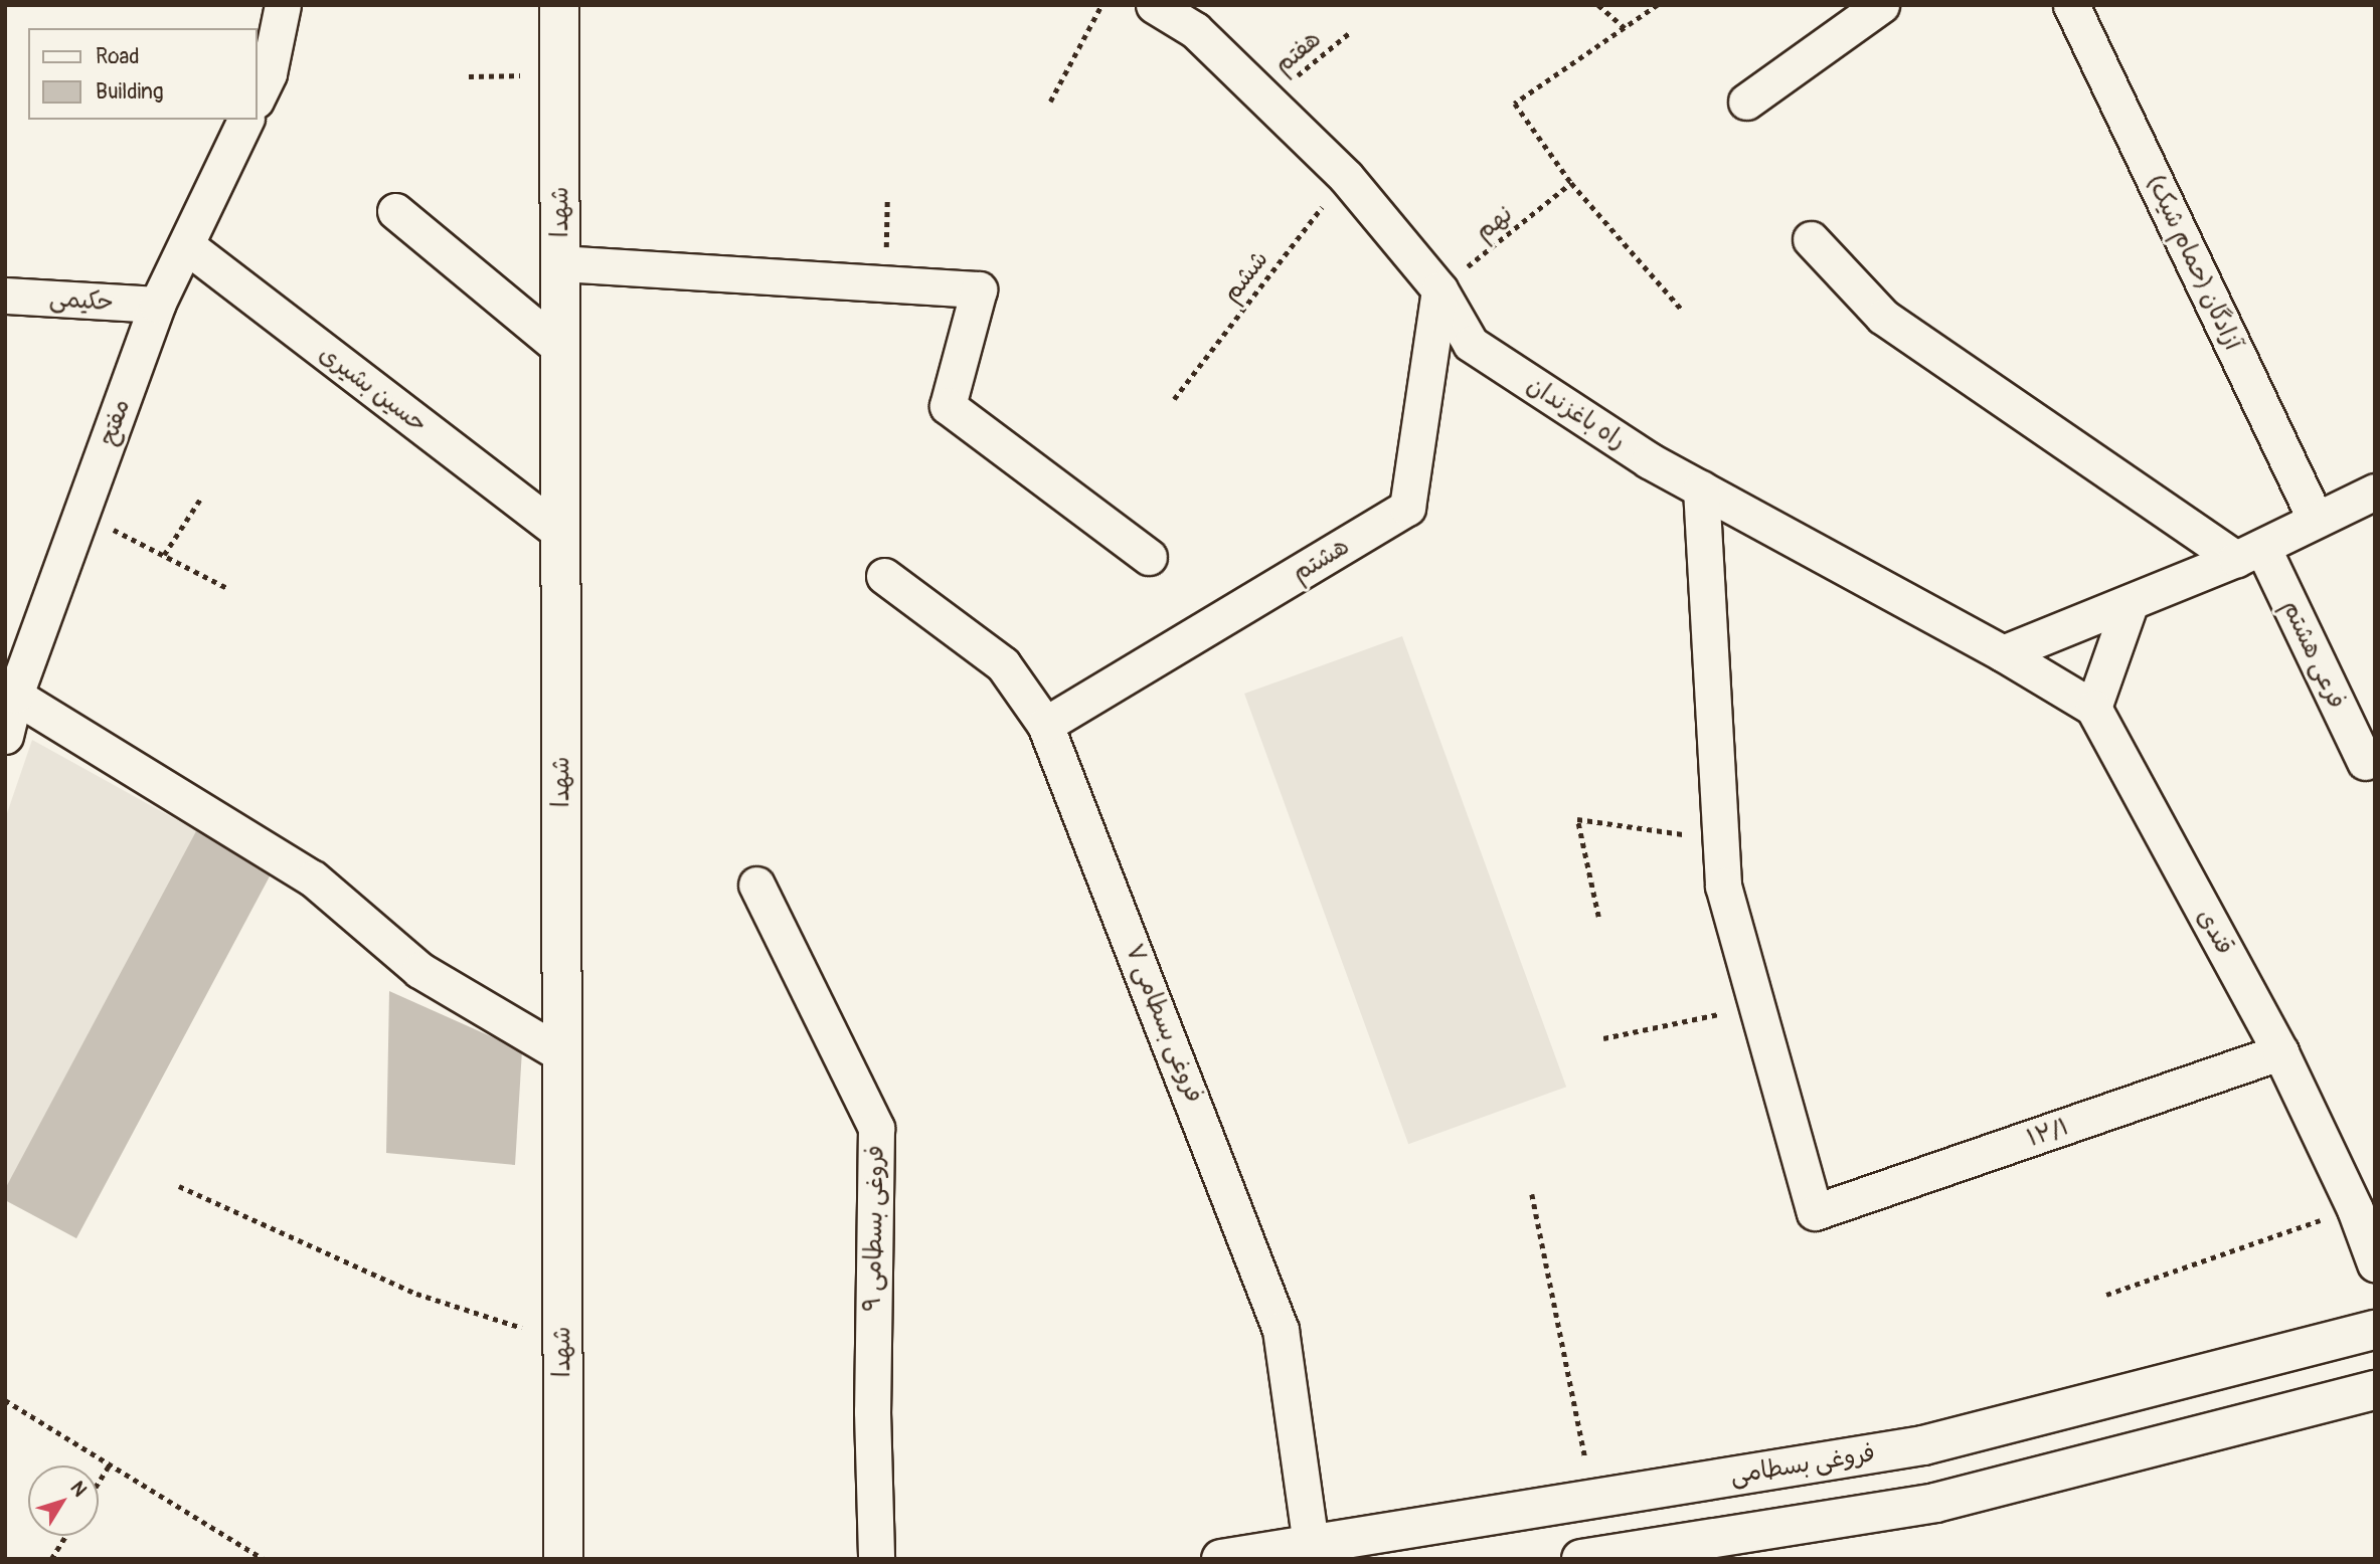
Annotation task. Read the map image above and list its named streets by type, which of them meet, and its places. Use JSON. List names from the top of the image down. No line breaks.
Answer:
{"streets":{"main road":["شهدا","فروغی بسطامی"],"street":["آزادگان (حمام شیک)","حکیمی","حسین بشیری","راه باغزندان","مفتح","هشتم","فرعی هشتم","قندی","فروغی بسطامی ۷","۱۲/۱","فروغی بسطامی ۹"],"path":["هفتم","نهم","ششم"]},"crossings":[["هفتم","راه باغزندان"],["شهدا","حسین بشیری"],["نهم","راه باغزندان"],["نهم","هشتم"],["ششم","راه باغزندان"],["حکیمی","مفتح"],["حسین بشیری","مفتح"],["راه باغزندان","هشتم"],["راه باغزندان","قندی"],["هشتم","فروغی بسطامی ۷"],["قندی","۱۲/۱"],["فروغی بسطامی ۷","فروغی بسطامی"]],"legend":["Road","Building"],"north":"top right"}
